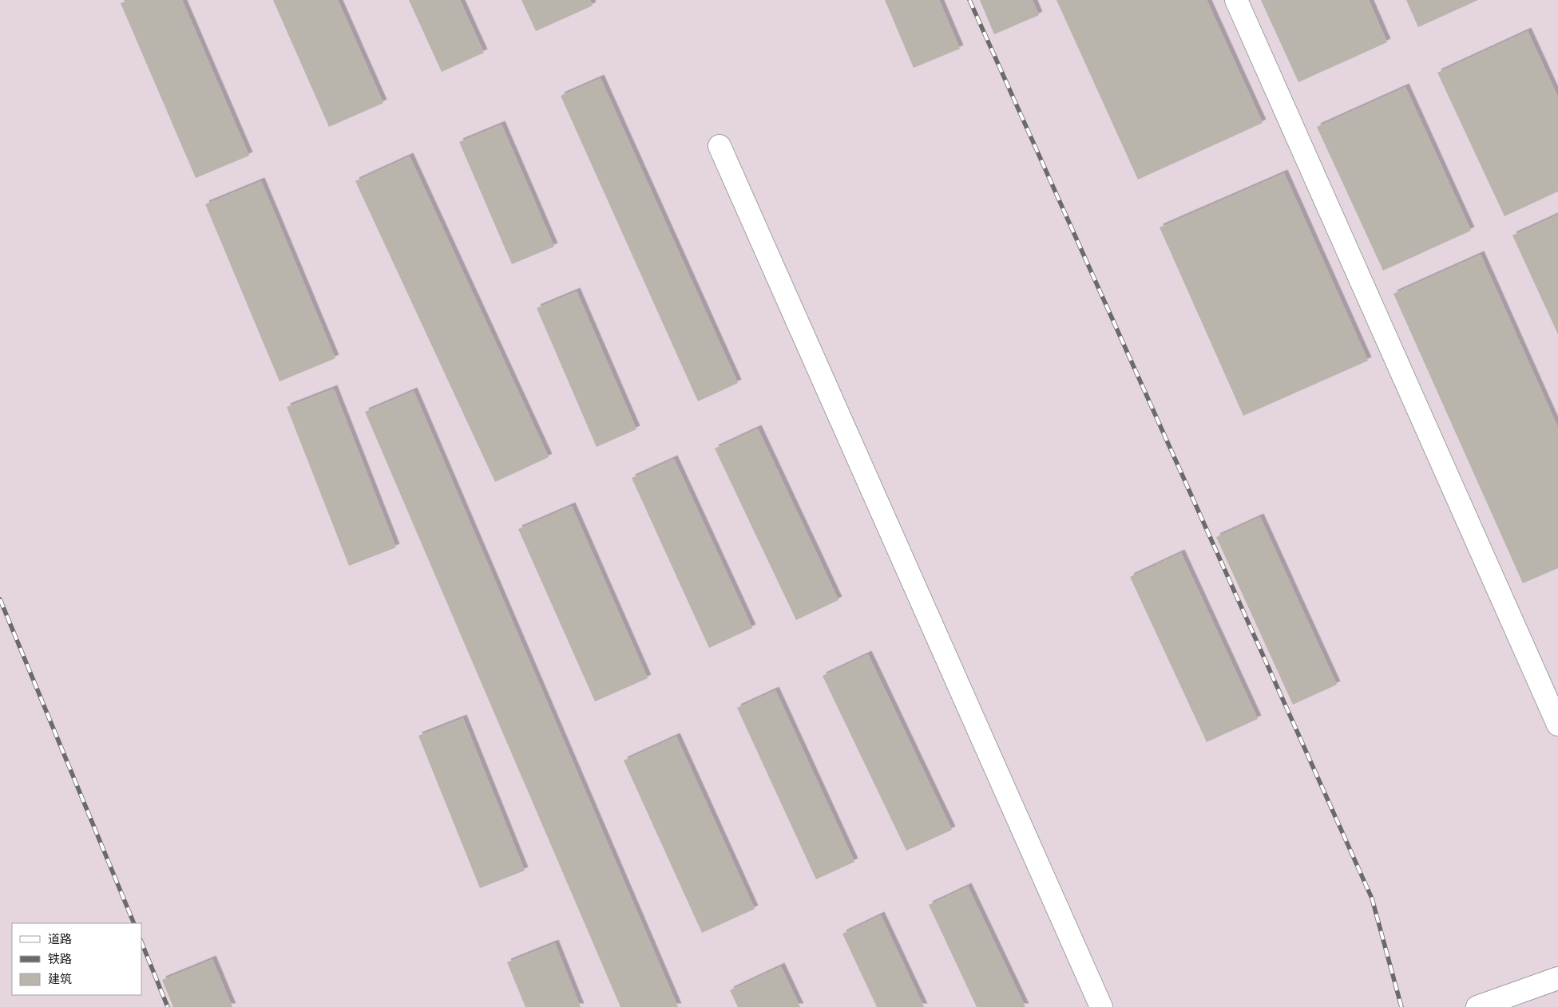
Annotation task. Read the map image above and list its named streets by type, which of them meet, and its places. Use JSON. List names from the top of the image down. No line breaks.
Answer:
{"legend":["道路","铁路","建筑"]}
